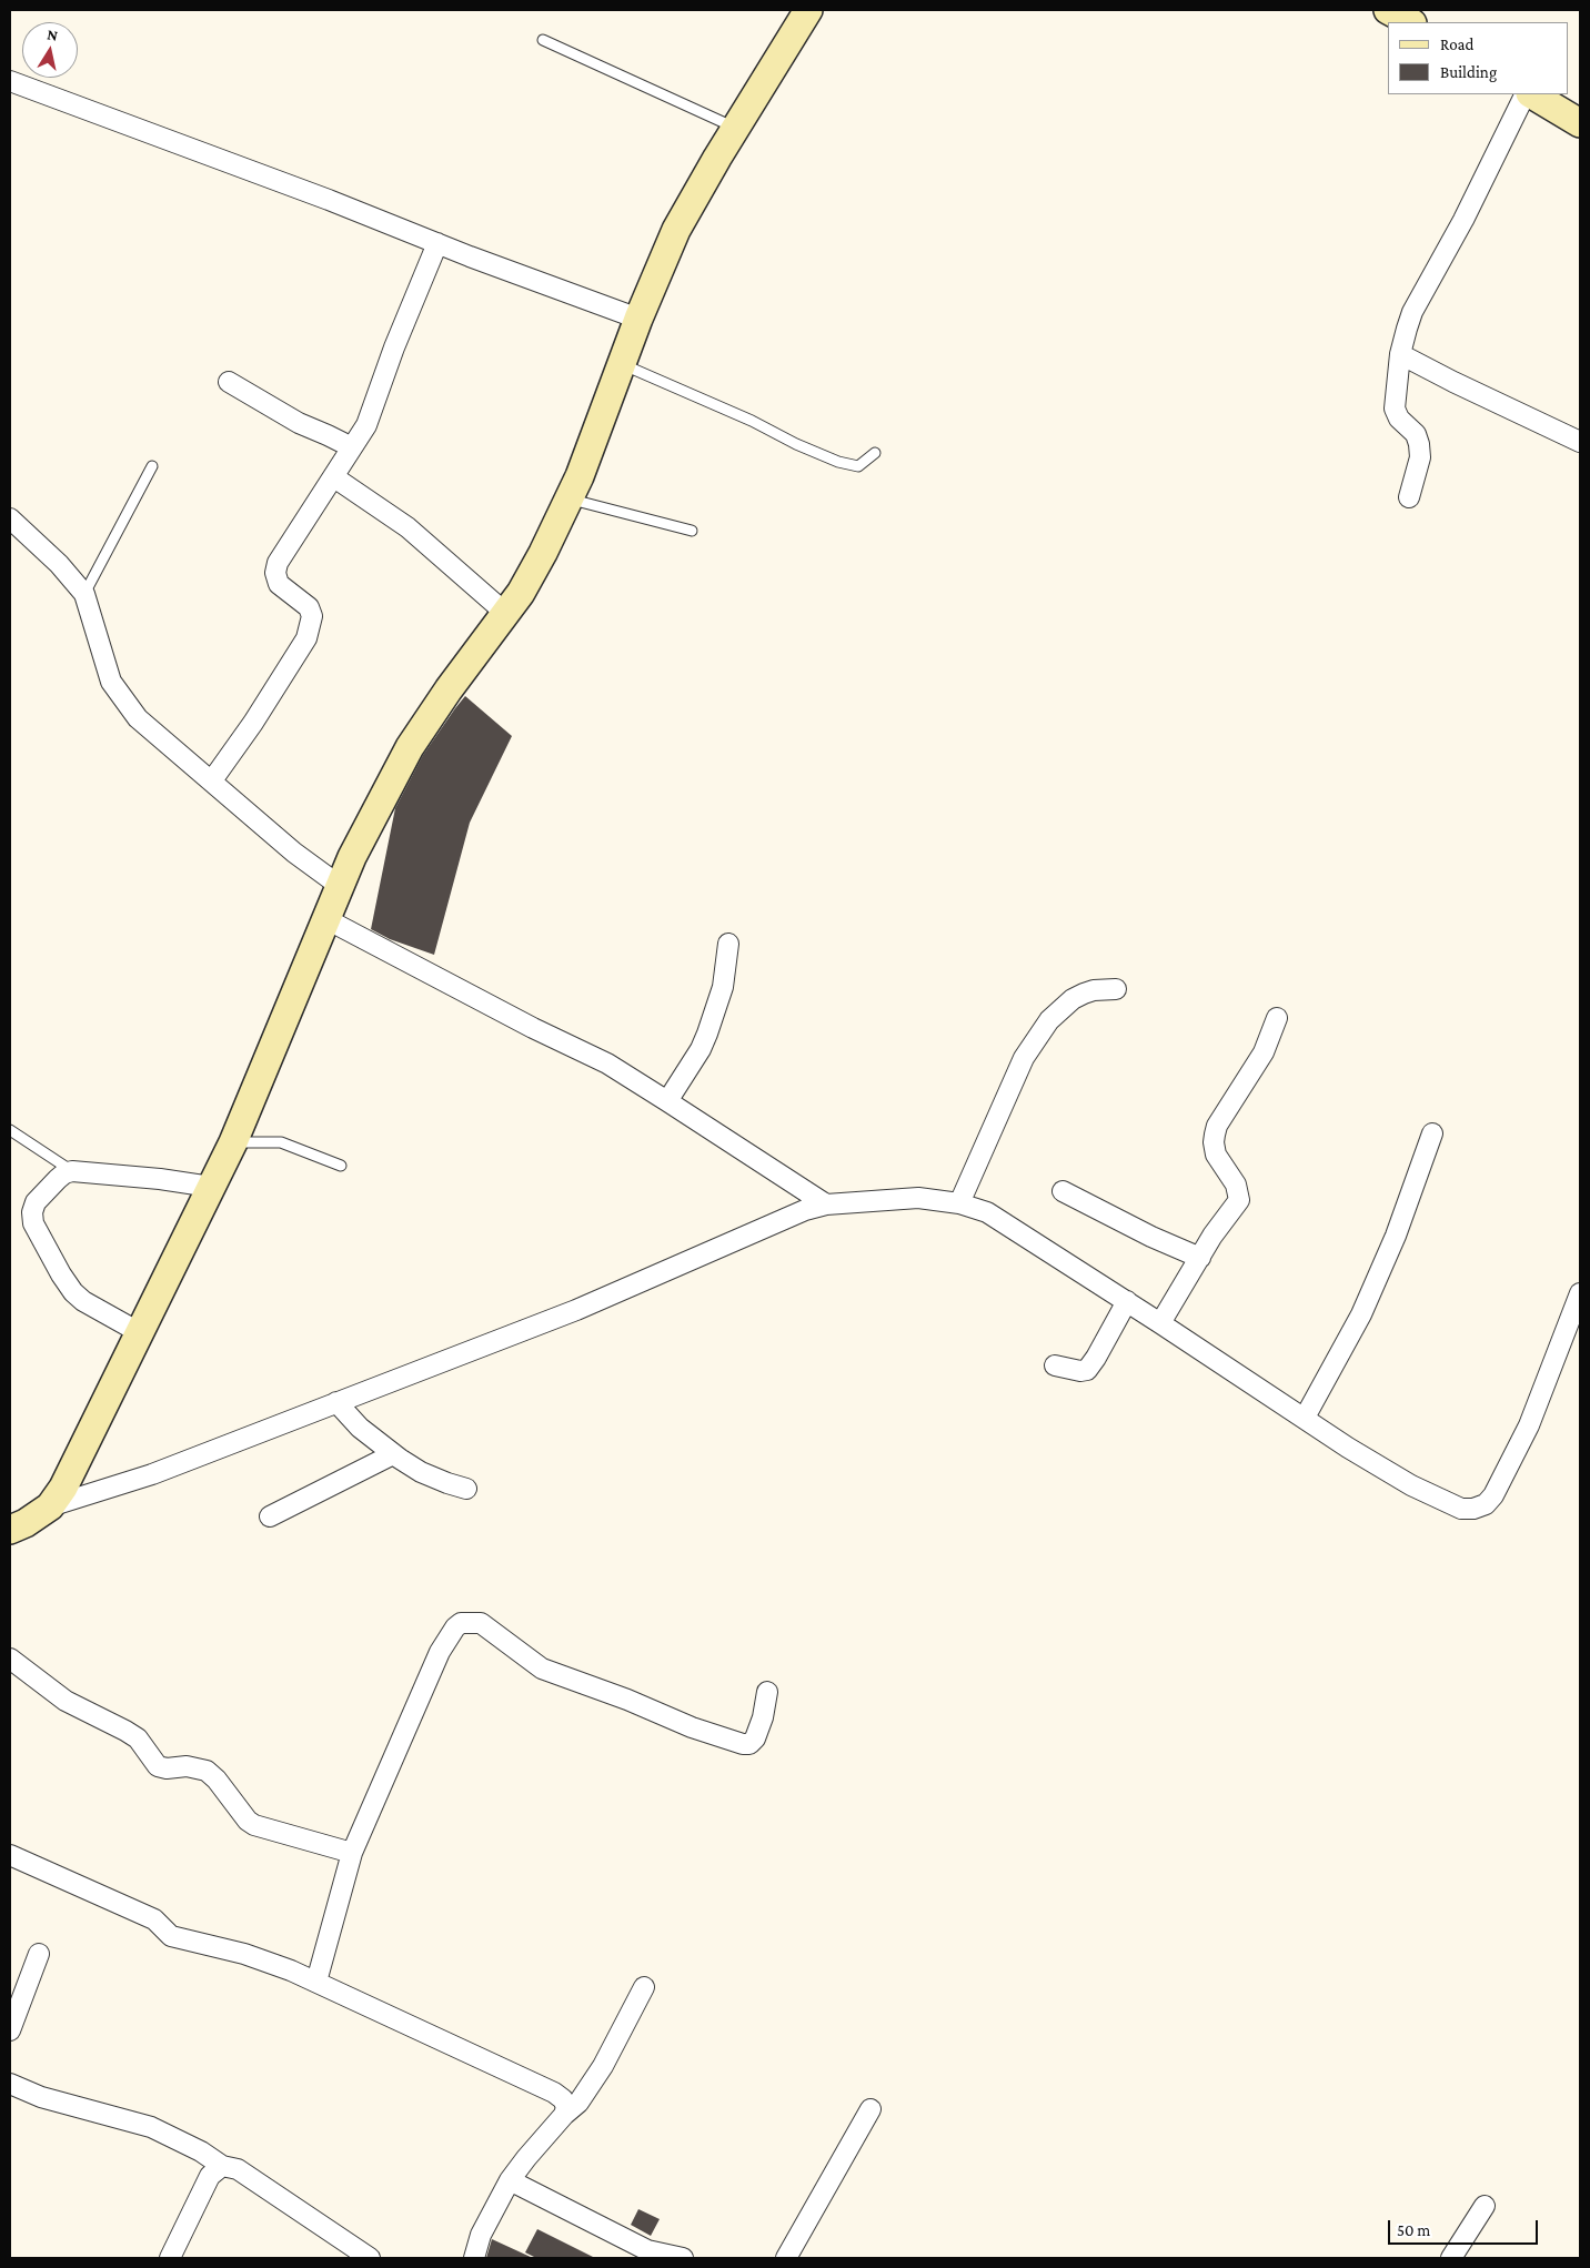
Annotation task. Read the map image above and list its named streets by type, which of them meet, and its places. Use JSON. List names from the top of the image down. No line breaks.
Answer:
{"legend":["Road","Building"],"scale_bar":"50 m","north":"top"}
